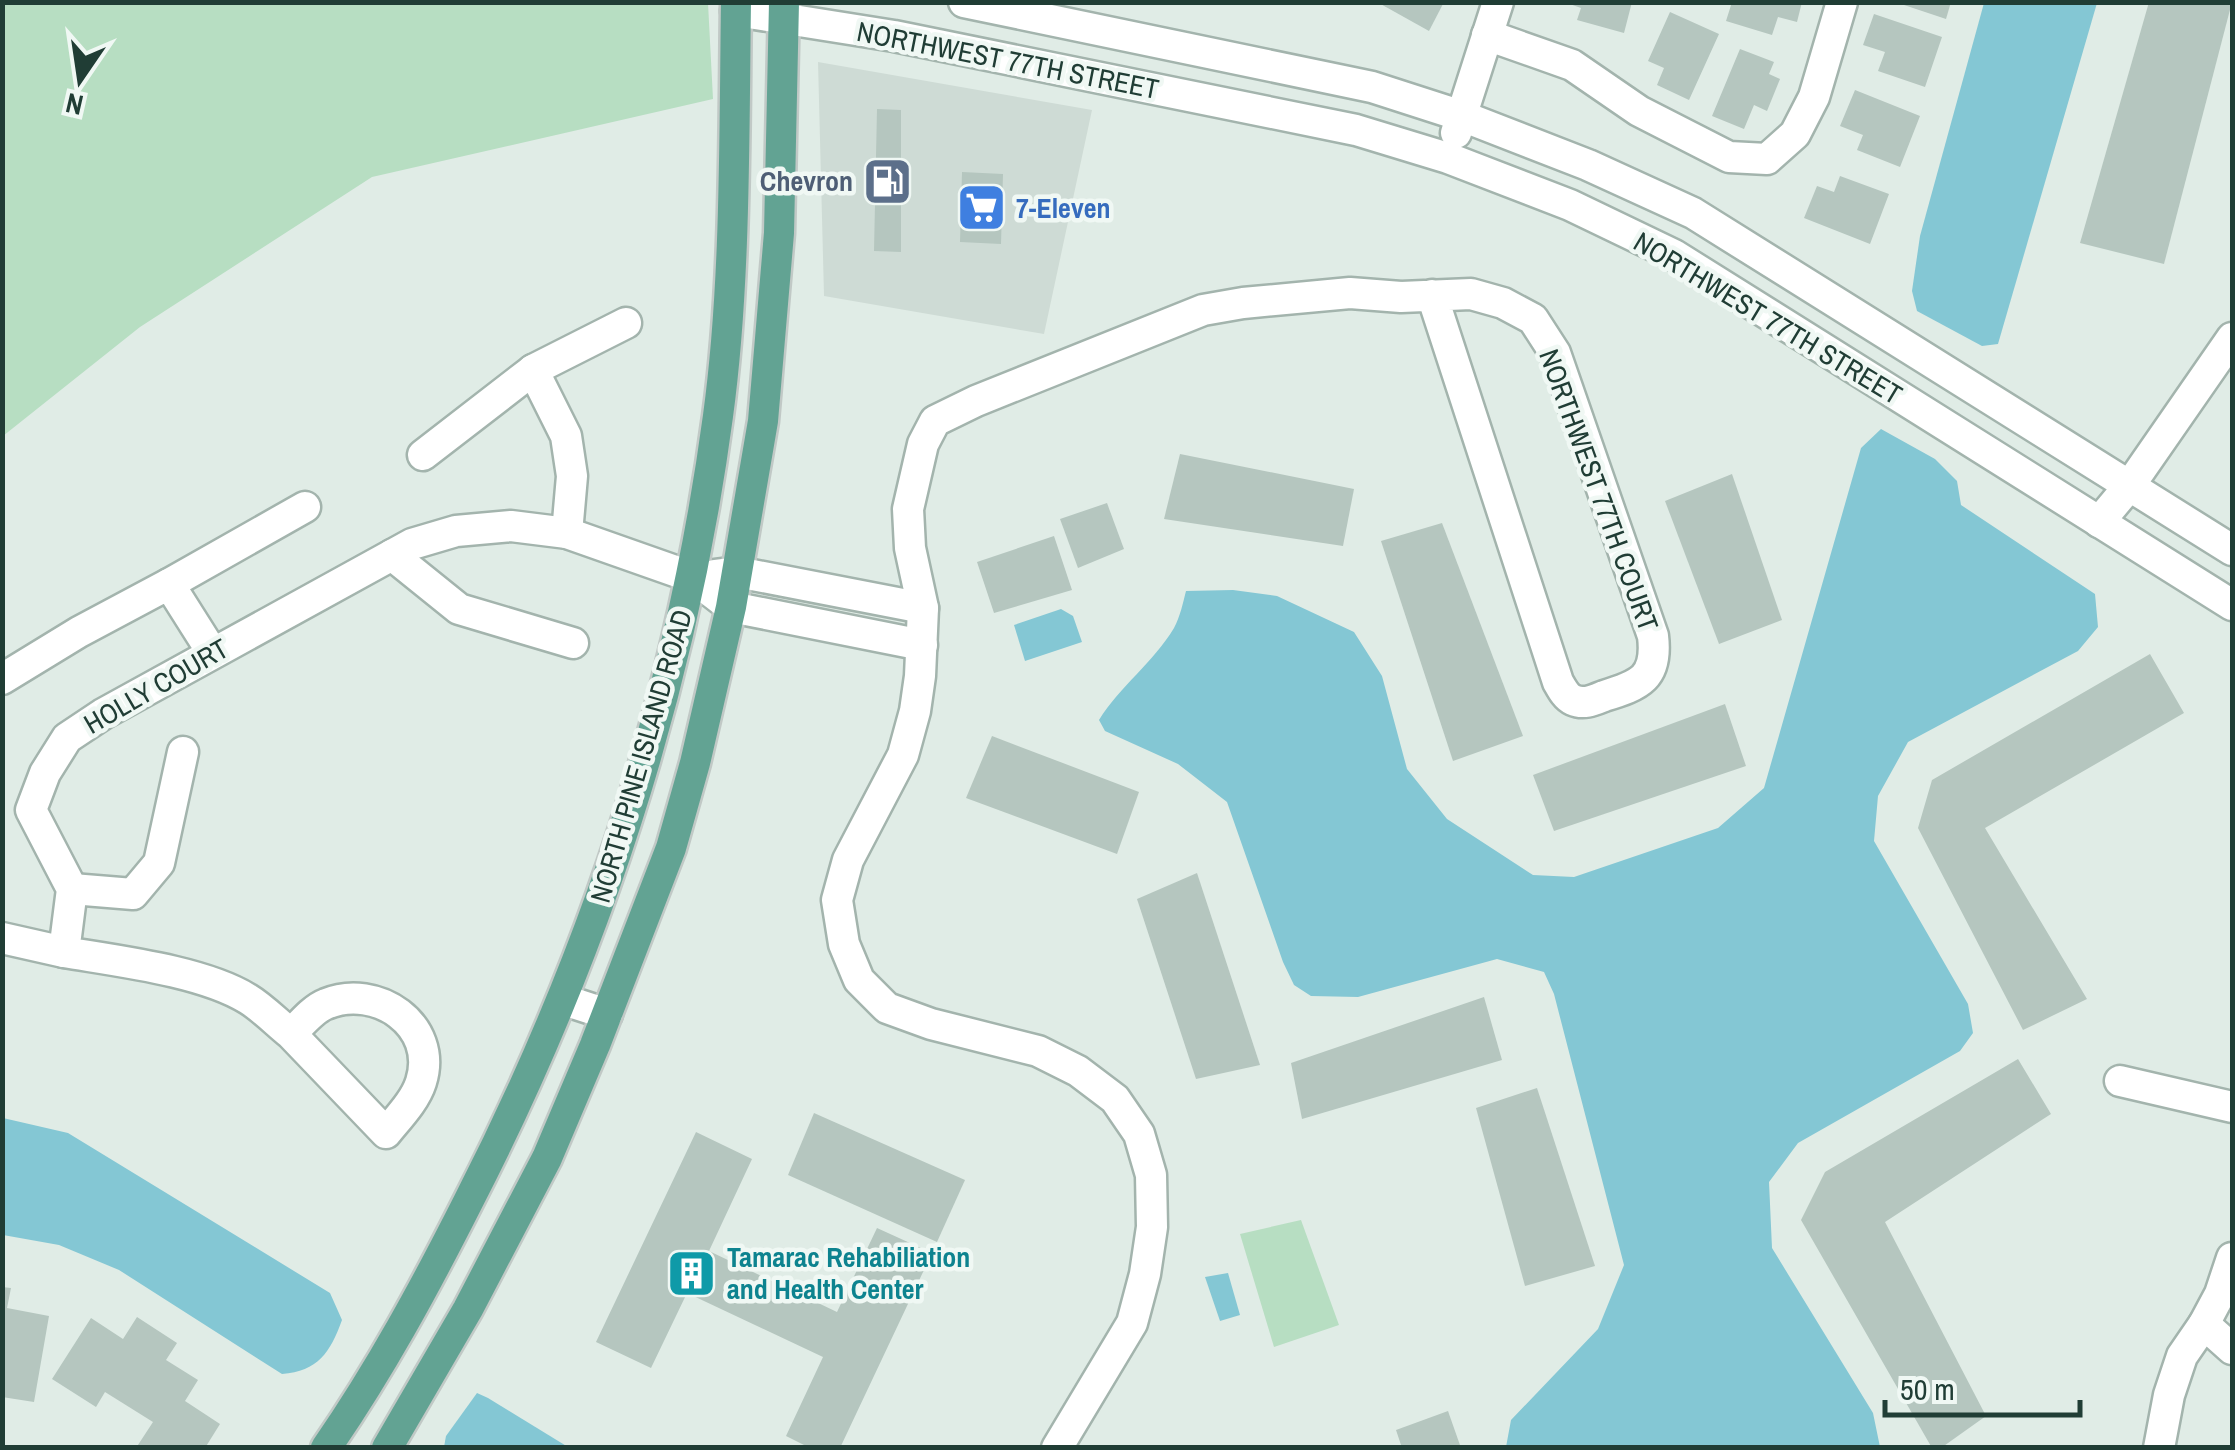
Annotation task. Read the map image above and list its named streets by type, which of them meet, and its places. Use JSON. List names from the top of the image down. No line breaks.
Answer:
{"streets":{"main road":["NORTH PINE ISLAND ROAD"],"street":["NORTHWEST 77TH STREET","NORTHWEST 77TH COURT","HOLLY COURT"]},"crossings":[["NORTHWEST 77TH STREET","NORTH PINE ISLAND ROAD"],["HOLLY COURT","NORTH PINE ISLAND ROAD"]],"places":{"fuel station":["Chevron"],"supermarket":["7-Eleven"],"building":["Tamarac Rehabiliation and Health Center"]},"scale_bar":"50 m","north":"bottom"}
